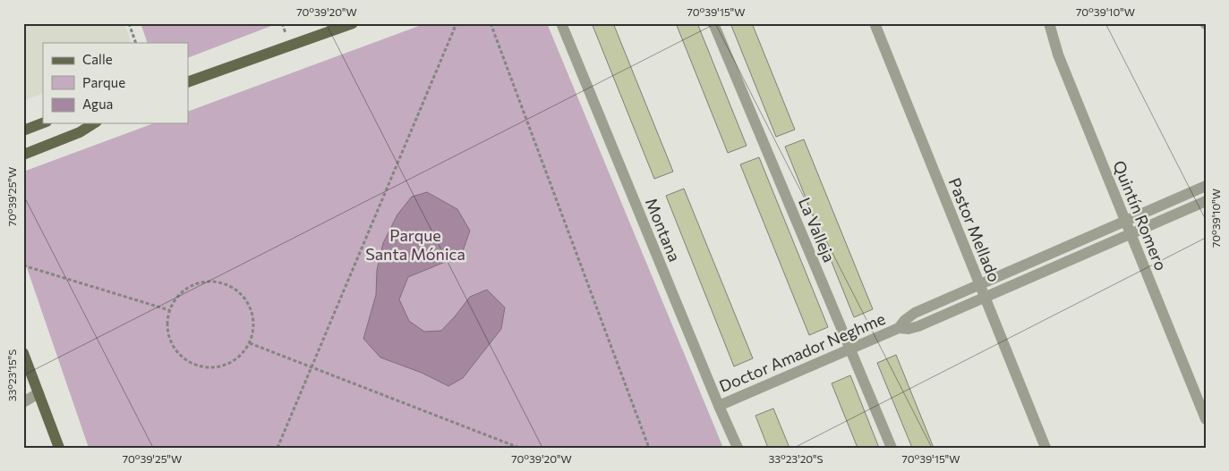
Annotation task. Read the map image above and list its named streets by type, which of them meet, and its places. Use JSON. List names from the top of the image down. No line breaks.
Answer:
{"streets":{"street":["Quintín Romero","Montana","La Valleja","Pastor Mellado","Doctor Amador Neghme"]},"crossings":[["Quintín Romero","Doctor Amador Neghme"],["Montana","Doctor Amador Neghme"],["La Valleja","Doctor Amador Neghme"],["Pastor Mellado","Doctor Amador Neghme"]],"parks":["Parque Santa Mónica"],"legend":["Calle","Parque","Agua"],"coordinates":["70°39'20\"W","70°39'15\"W","70°39'10\"W","70°39'25\"W","33°23'15\"S","33°23'20\"S"]}
